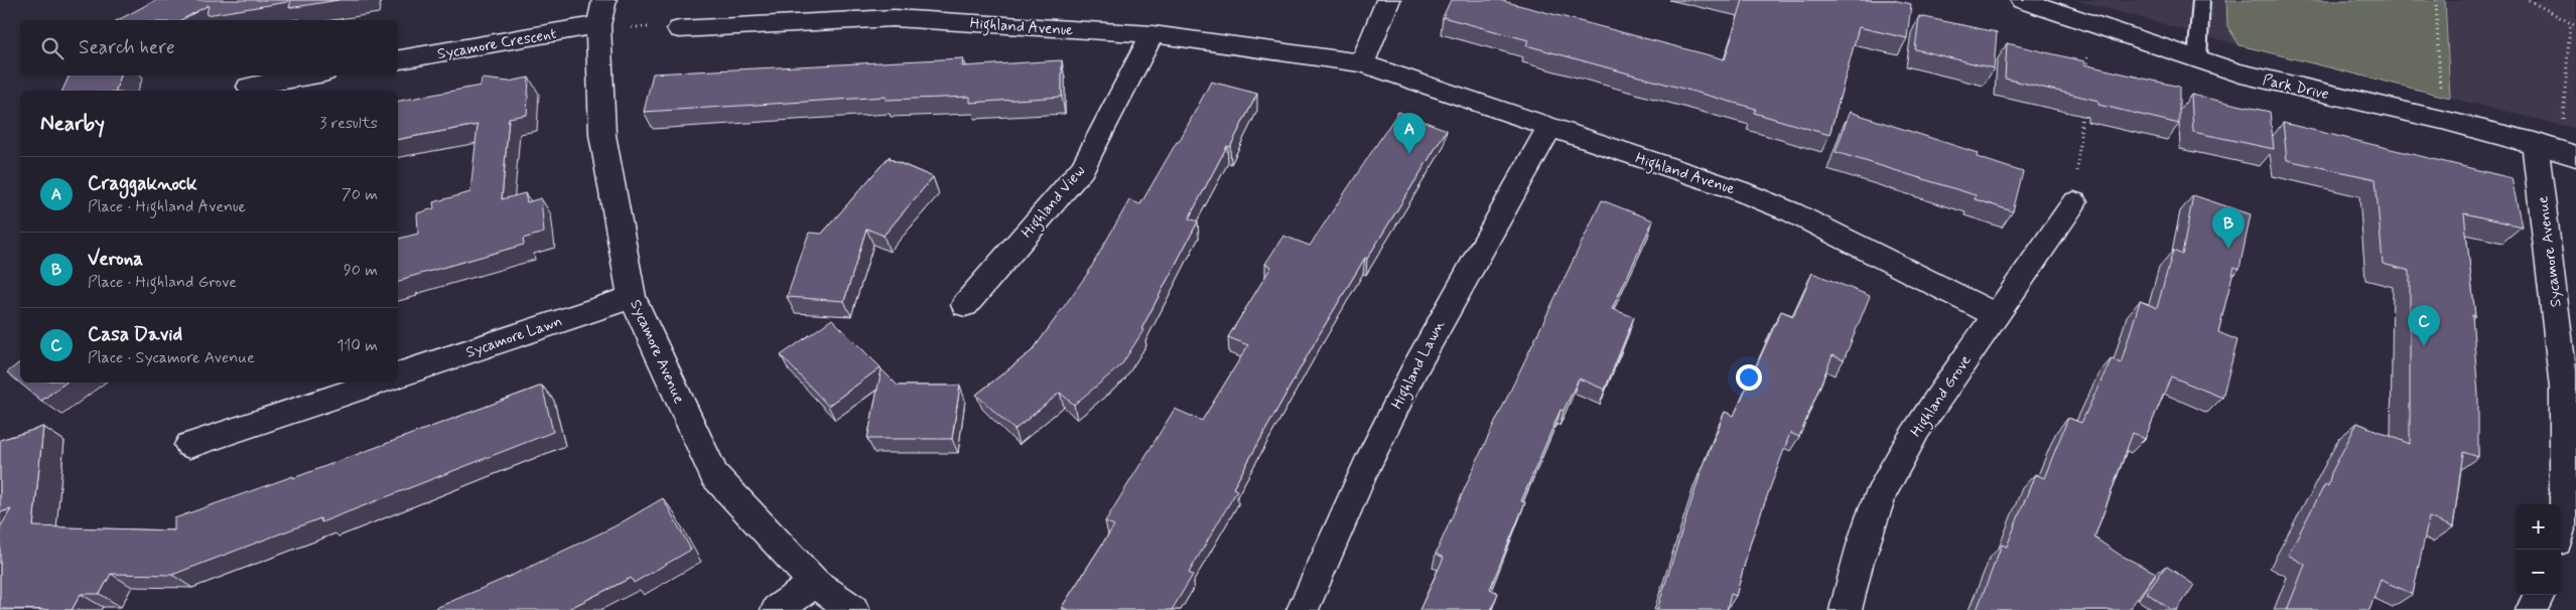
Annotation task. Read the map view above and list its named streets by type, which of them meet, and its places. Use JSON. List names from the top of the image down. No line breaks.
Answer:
{"streets":{"street":["Highland Avenue","Sycamore Crescent","Park Drive","Highland View","Sycamore Avenue","Sycamore Lawn","Highland Lawn","Highland Grove"]},"crossings":[["Highland Avenue","Highland View"],["Highland Avenue","Highland Lawn"],["Highland Avenue","Highland Grove"],["Sycamore Crescent","Sycamore Avenue"],["Park Drive","Sycamore Avenue"],["Sycamore Avenue","Sycamore Lawn"]],"page":{"search":"Search here","heading":["Nearby","3 results"],"pins":["A","B","C"],"list":[{"mark":"A","name":"Craggaknock","note":"Place · Highland Avenue","value":"70 m"},{"mark":"B","name":"Verona","note":"Place · Highland Grove","value":"90 m"},{"mark":"C","name":"Casa David","note":"Place · Sycamore Avenue","value":"110 m"}],"map_buttons":["+","−"]}}
